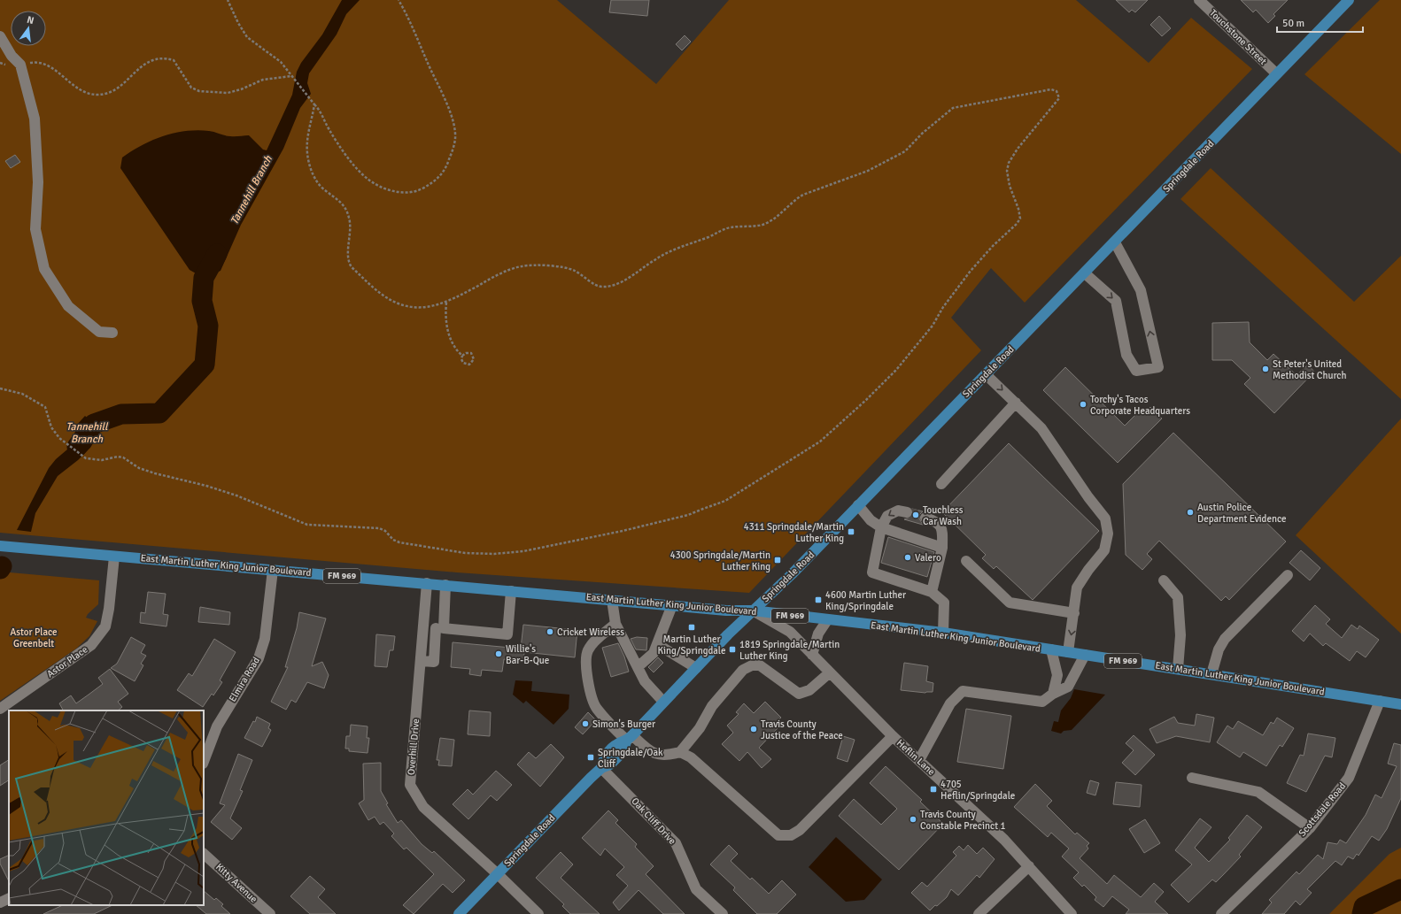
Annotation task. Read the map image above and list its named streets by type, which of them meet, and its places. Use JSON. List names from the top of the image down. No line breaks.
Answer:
{"streets":{"main road":["Springdale Road","East Martin Luther King Junior Boulevard","FM 969"],"street":["Touchstone Street","Astor Place","Elmira Road","Overhill Drive","Heflin Lane","Scottsdale Road","Oak Cliff Drive","Kitty Avenue"]},"crossings":[["Touchstone Street","Springdale Road"],["Springdale Road","East Martin Luther King Junior Boulevard"],["Springdale Road","Overhill Drive"],["Springdale Road","Heflin Lane"],["Springdale Road","Oak Cliff Drive"],["East Martin Luther King Junior Boulevard","Astor Place"],["East Martin Luther King Junior Boulevard","Elmira Road"],["East Martin Luther King Junior Boulevard","Overhill Drive"],["East Martin Luther King Junior Boulevard","Heflin Lane"],["East Martin Luther King Junior Boulevard","Scottsdale Road"]],"water":["Tannehill Branch"],"parks":["Astor Place Greenbelt"],"places":{"other":["St Peter's United Methodist Church","Torchy's Tacos Corporate Headquarters","Austin Police Department Evidence","Touchless Car Wash","Valero","Cricket Wireless","Willie's Bar-B-Que","Simon's Burger","Travis County Justice of the Peace","Travis County Constable Precinct 1"],"transit":["4311 Springdale/Martin Luther King","4300 Springdale/Martin Luther King","4600 Martin Luther King/Springdale","Martin Luther King/Springdale","1819 Springdale/Martin Luther King","Springdale/Oak Cliff","4705 Heflin/Springdale"]},"scale_bar":"50 m","north":"top"}
